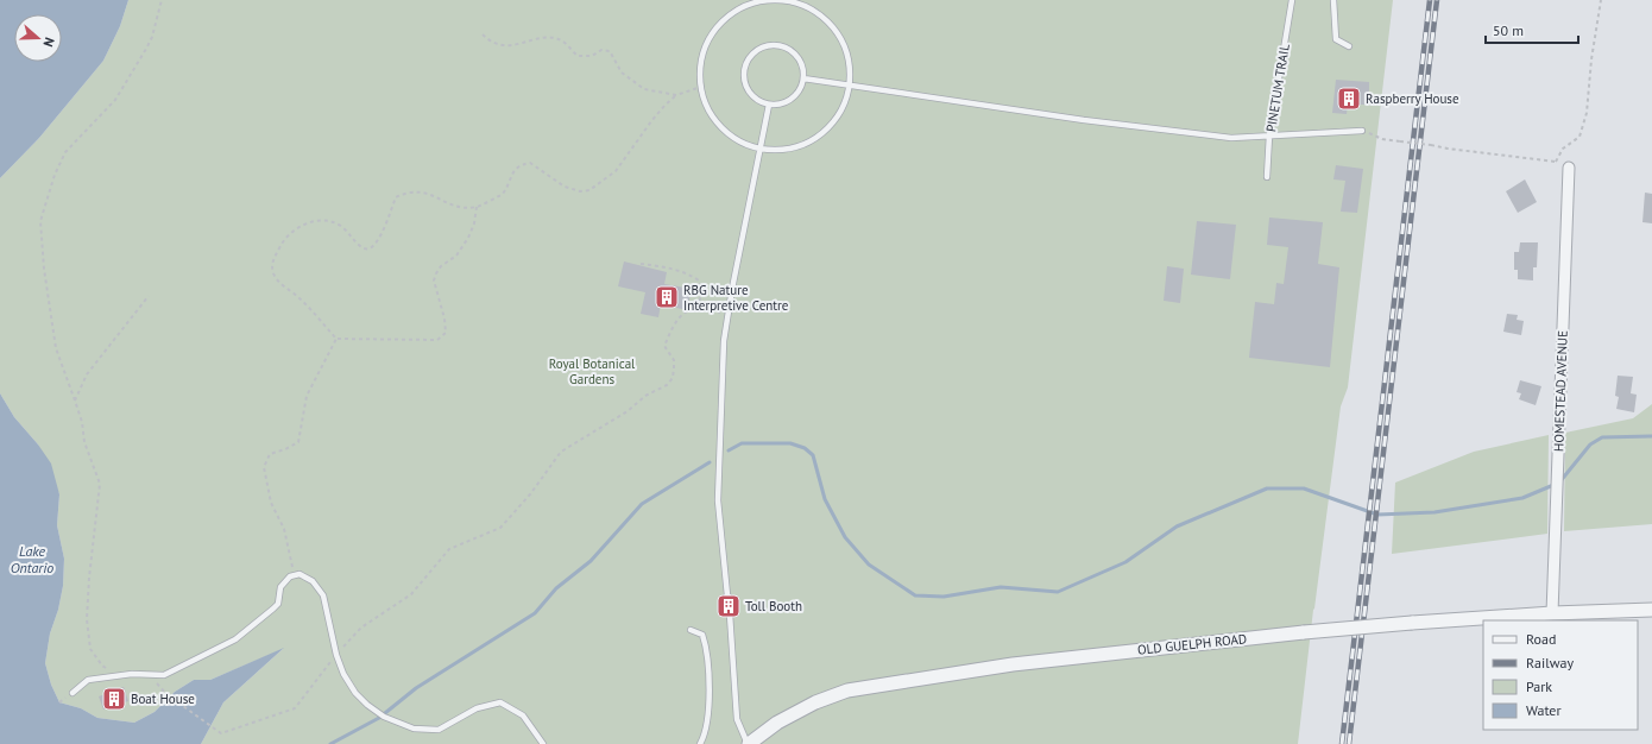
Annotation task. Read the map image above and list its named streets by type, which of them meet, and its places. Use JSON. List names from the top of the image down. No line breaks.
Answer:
{"streets":{"street":["HOMESTEAD AVENUE","OLD GUELPH ROAD"],"lane":["PINETUM TRAIL"]},"crossings":[["HOMESTEAD AVENUE","OLD GUELPH ROAD"]],"water":["Lake Ontario"],"parks":["Royal Botanical Gardens"],"places":{"building":["Raspberry House","RBG Nature Interpretive Centre","Toll Booth","Boat House"]},"legend":["Road","Railway","Park","Water"],"scale_bar":"50 m","north":"right"}
